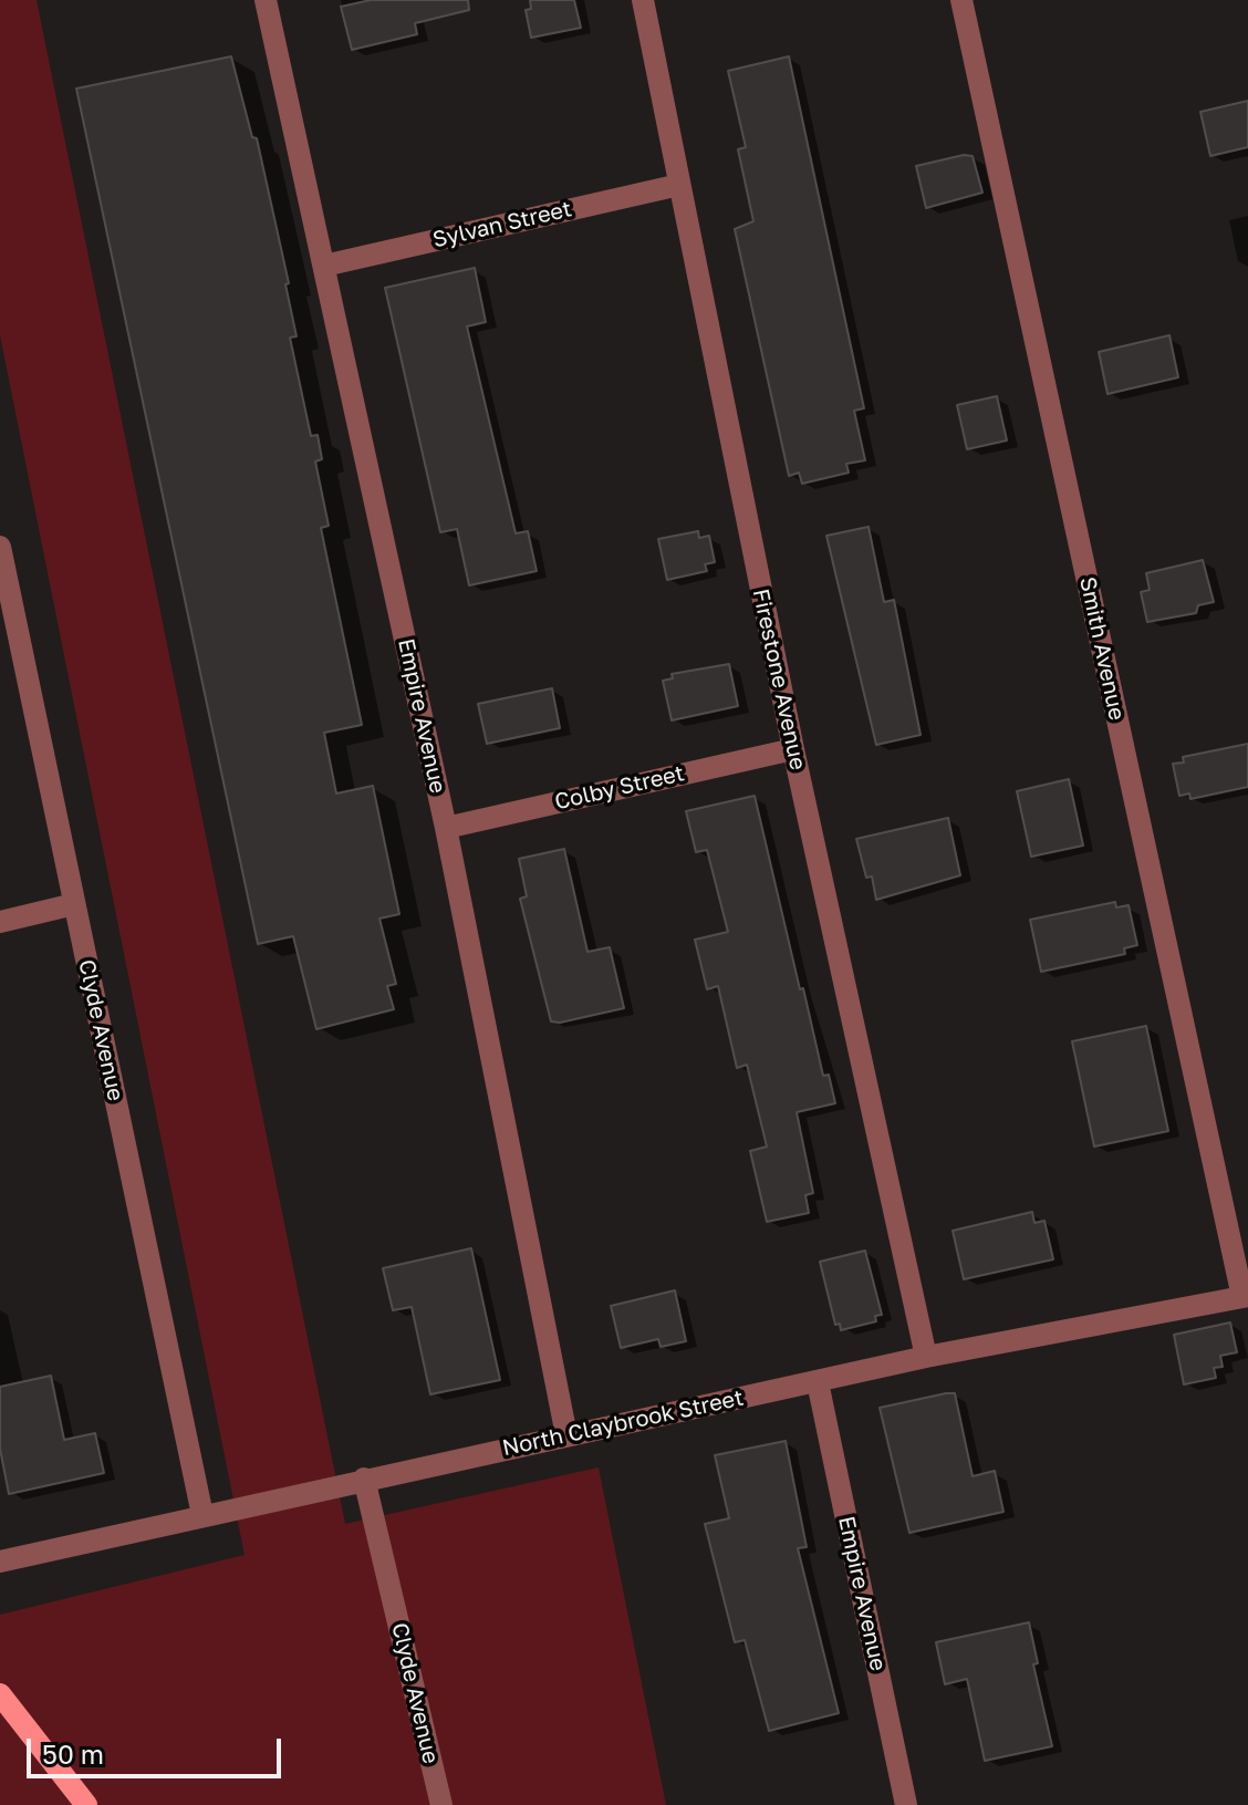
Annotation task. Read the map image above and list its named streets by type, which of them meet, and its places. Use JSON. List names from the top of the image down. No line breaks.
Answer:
{"streets":{"street":["Sylvan Street","Smith Avenue","Firestone Avenue","Empire Avenue","Colby Street","Clyde Avenue","North Claybrook Street"]},"crossings":[["Sylvan Street","Firestone Avenue"],["Sylvan Street","Empire Avenue"],["Smith Avenue","North Claybrook Street"],["Firestone Avenue","Colby Street"],["Firestone Avenue","North Claybrook Street"],["Empire Avenue","Colby Street"],["Empire Avenue","North Claybrook Street"],["Clyde Avenue","North Claybrook Street"]],"scale_bar":"50 m"}
